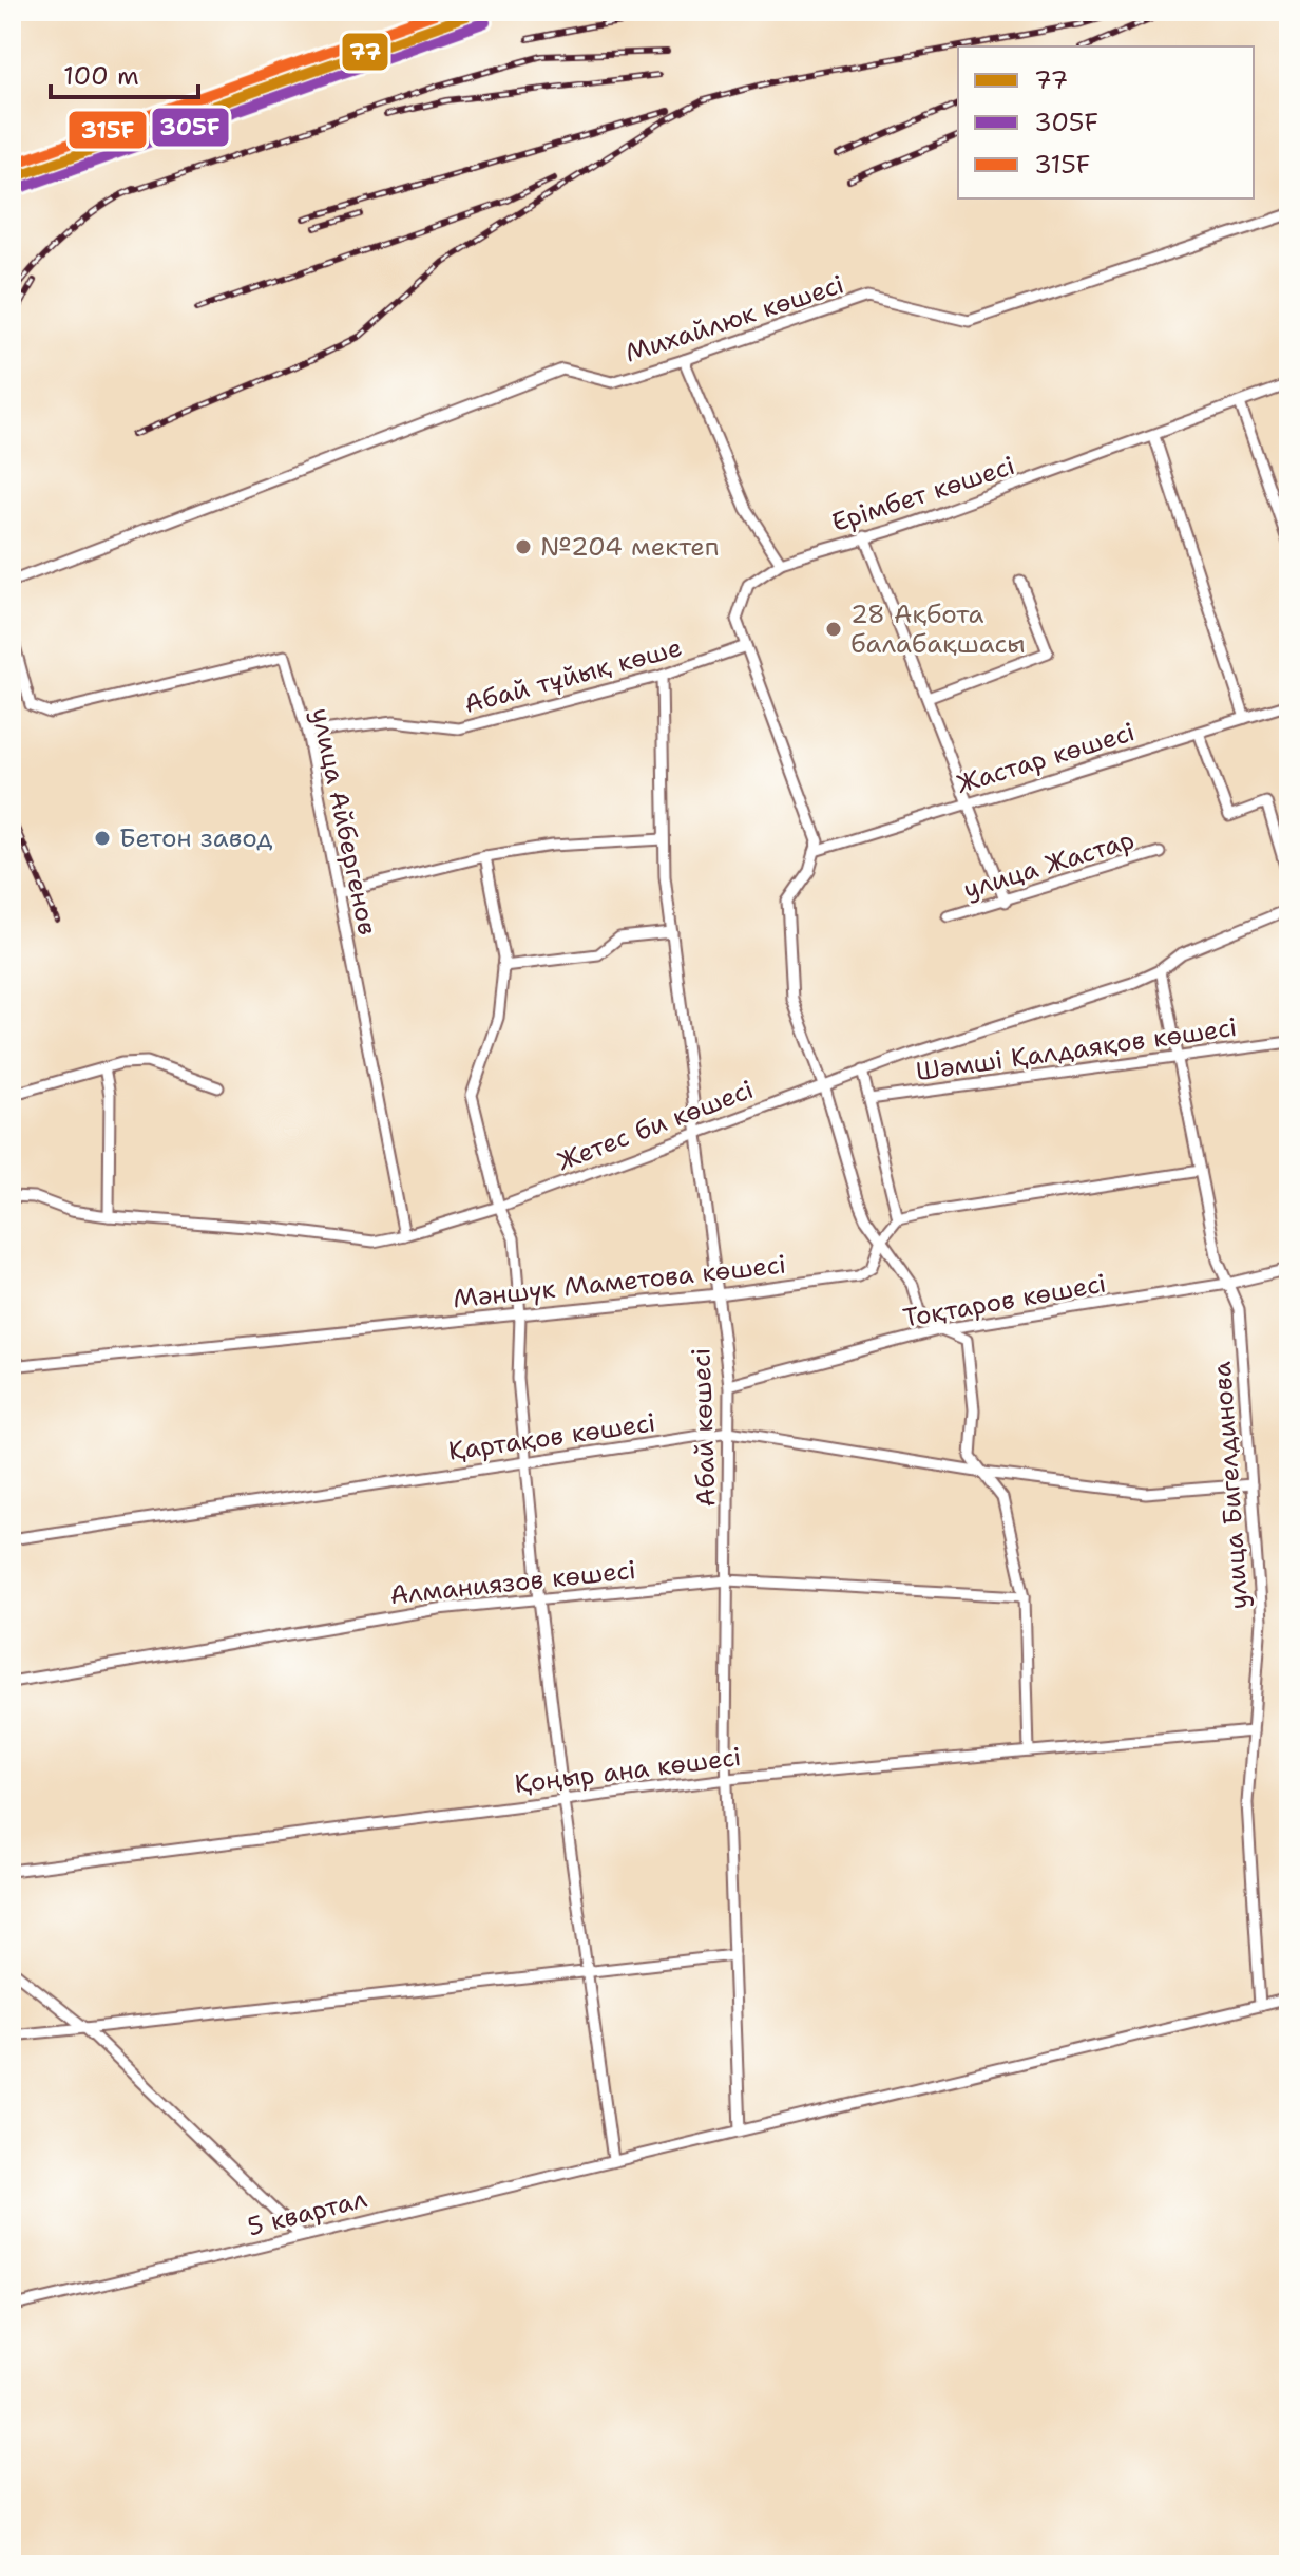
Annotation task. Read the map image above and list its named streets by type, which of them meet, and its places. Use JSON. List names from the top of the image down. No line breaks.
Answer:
{"streets":{"street":["Михайлюк көшесі","Ерімбет көшесі","Абай тұйық көше","Жастар көшесі","улица Айбергенов","улица Жастар","Шәмші Қалдаяқов көшесі","Жетес би көшесі","Мәншүк Маметова көшесі","Тоқтаров көшесі","Абай көшесі","Қартақов көшесі","улица Бигелдинова","Алманиязов көшесі","Қоңыр ана көшесі","5 квартал"]},"crossings":[["Ерімбет көшесі","Абай тұйық көше"],["Ерімбет көшесі","Жастар көшесі"],["Абай тұйық көше","улица Айбергенов"],["Абай тұйық көше","Абай көшесі"],["улица Айбергенов","Жетес би көшесі"],["Шәмші Қалдаяқов көшесі","улица Бигелдинова"],["Жетес би көшесі","Абай көшесі"],["Жетес би көшесі","улица Бигелдинова"],["Мәншүк Маметова көшесі","Абай көшесі"],["Тоқтаров көшесі","Абай көшесі"],["Тоқтаров көшесі","улица Бигелдинова"],["Абай көшесі","Қартақов көшесі"],["Абай көшесі","Алманиязов көшесі"],["Абай көшесі","Қоңыр ана көшесі"],["Абай көшесі","5 квартал"],["Қартақов көшесі","улица Бигелдинова"],["улица Бигелдинова","Қоңыр ана көшесі"],["улица Бигелдинова","5 квартал"]],"places":["№204 мектеп","28 Ақбота балабақшасы","Бетон завод"],"lines":["transit line 77","transit line 315F","transit line 305F"],"legend":["77","305F","315F"],"scale_bar":"100 m"}
